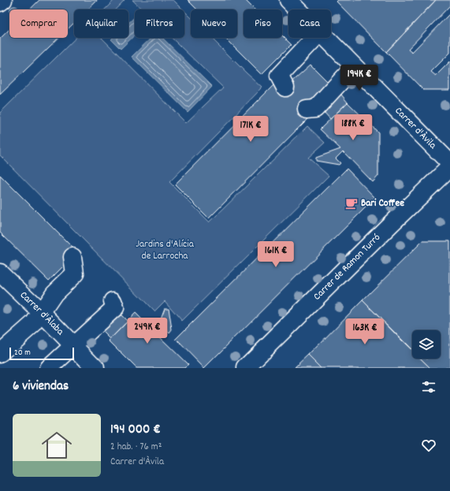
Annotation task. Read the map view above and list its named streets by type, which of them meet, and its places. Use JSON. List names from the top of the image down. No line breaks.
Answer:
{"streets":{"street":["Carrer d'Àvila","Carrer de Ramon Turró","Carrer d'Àlaba"]},"parks":["Jardins d'Alícia de Larrocha"],"places":{"cafe":["Bari Coffee"]},"scale_bar":"20 m","page":{"chip":["Comprar","Alquilar","Filtros","Nuevo","Piso","Casa"],"price":["194K €","188K €","171K €","161K €","249K €","163K €"],"scale":"20 m","heading":"6 viviendas","list":[{"name":"194 000 €","note":"2 hab. · 76 m² · Carrer d'Àvila"}]}}
